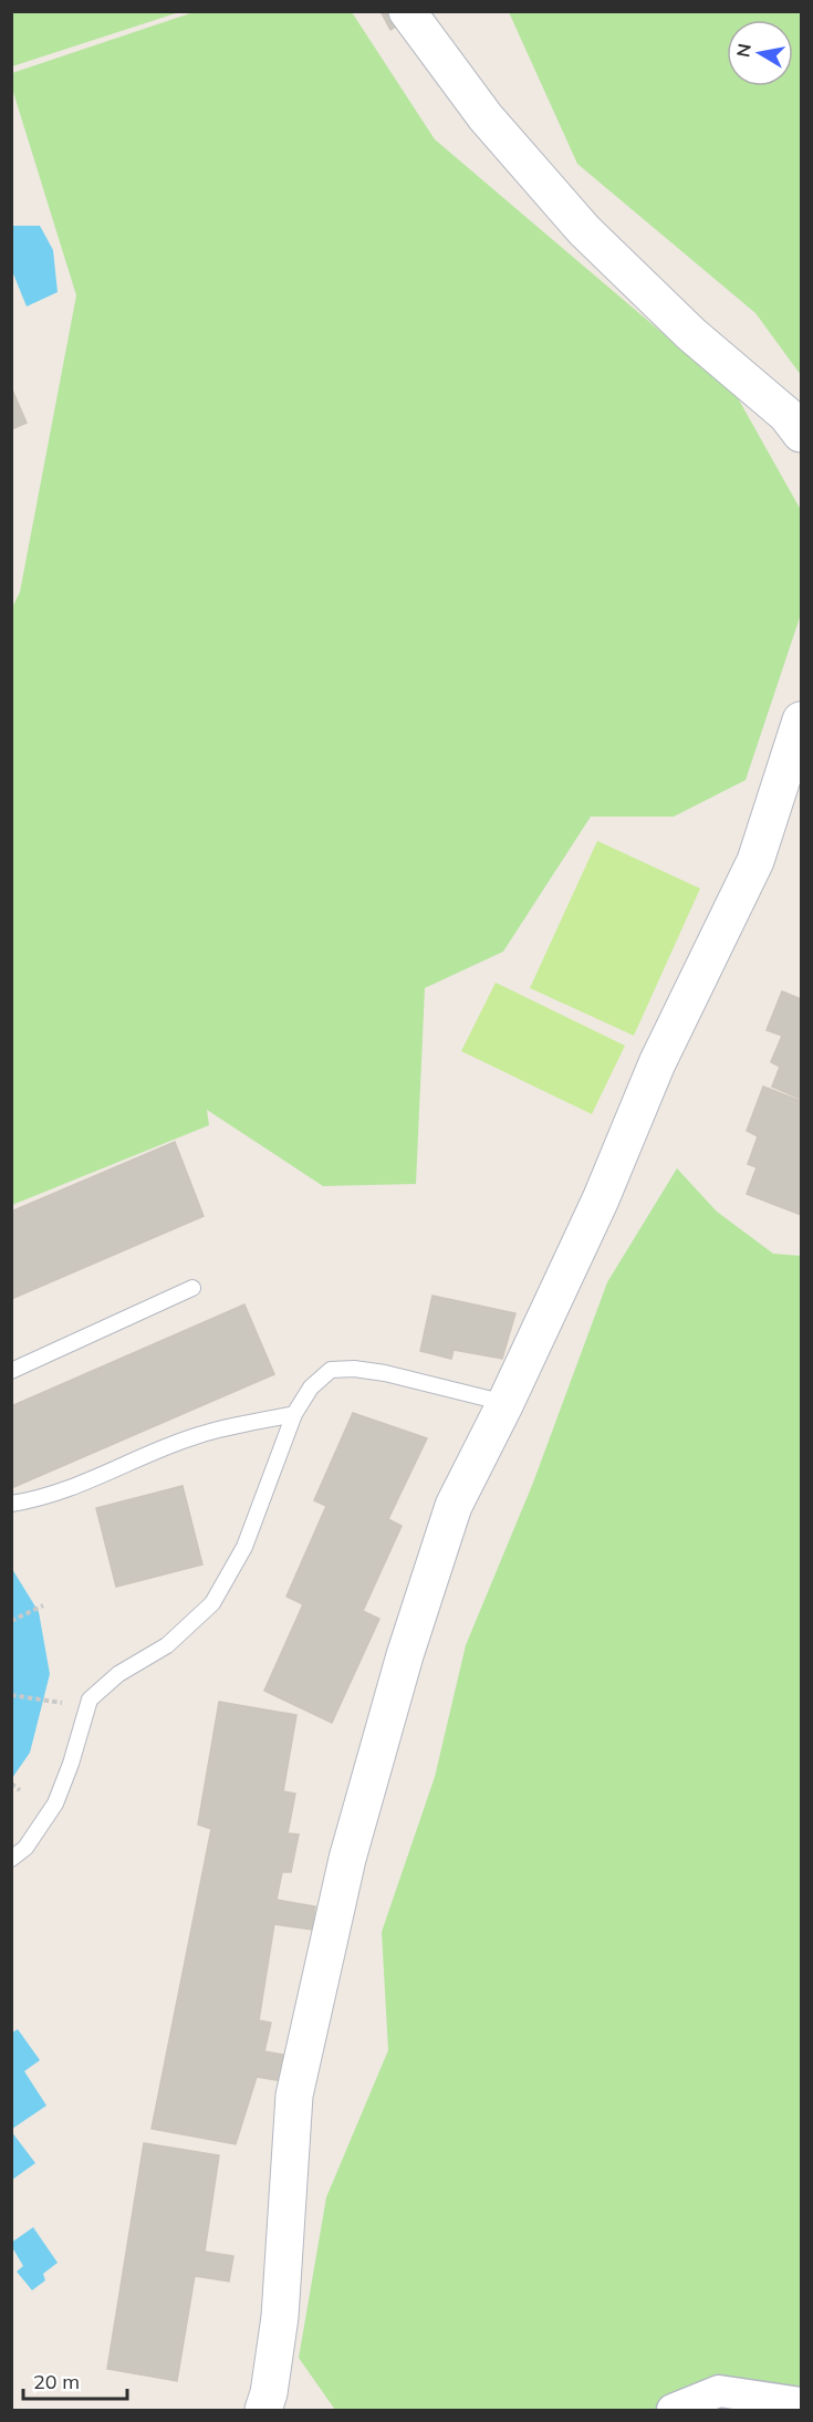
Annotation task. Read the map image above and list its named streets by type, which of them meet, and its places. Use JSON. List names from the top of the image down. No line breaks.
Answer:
{"scale_bar":"20 m","north":"left"}
